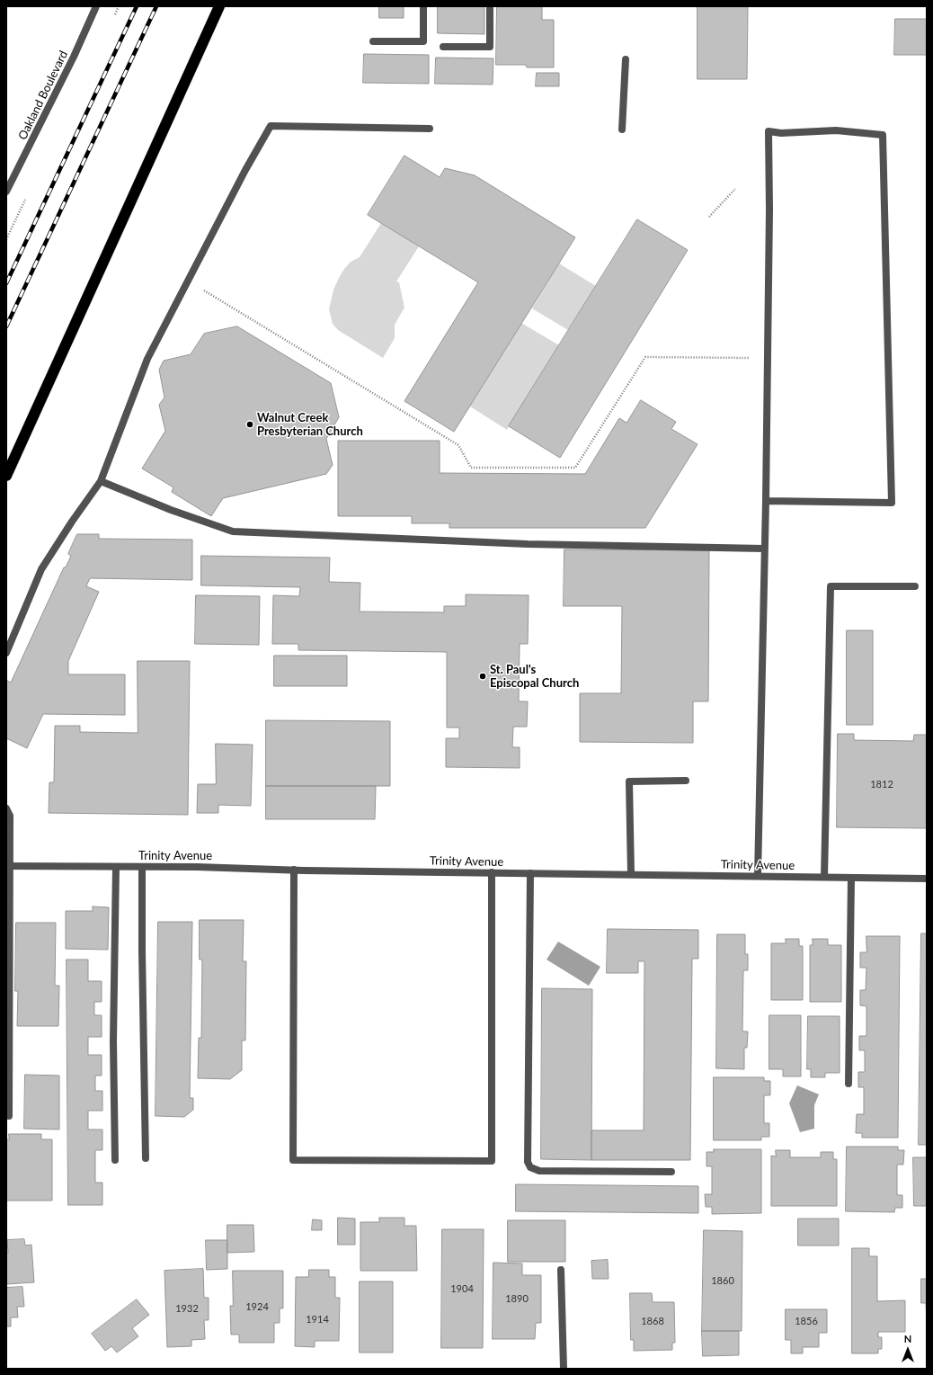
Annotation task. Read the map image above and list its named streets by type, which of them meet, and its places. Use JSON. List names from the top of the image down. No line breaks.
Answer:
{"streets":{"street":["Oakland Boulevard","Trinity Avenue"]},"places":["Walnut Creek Presbyterian Church","St. Paul's Episcopal Church"],"house_numbers":["1812","1860","1904","1890","1924","1932","1914","1868","1856"],"north":"top"}
